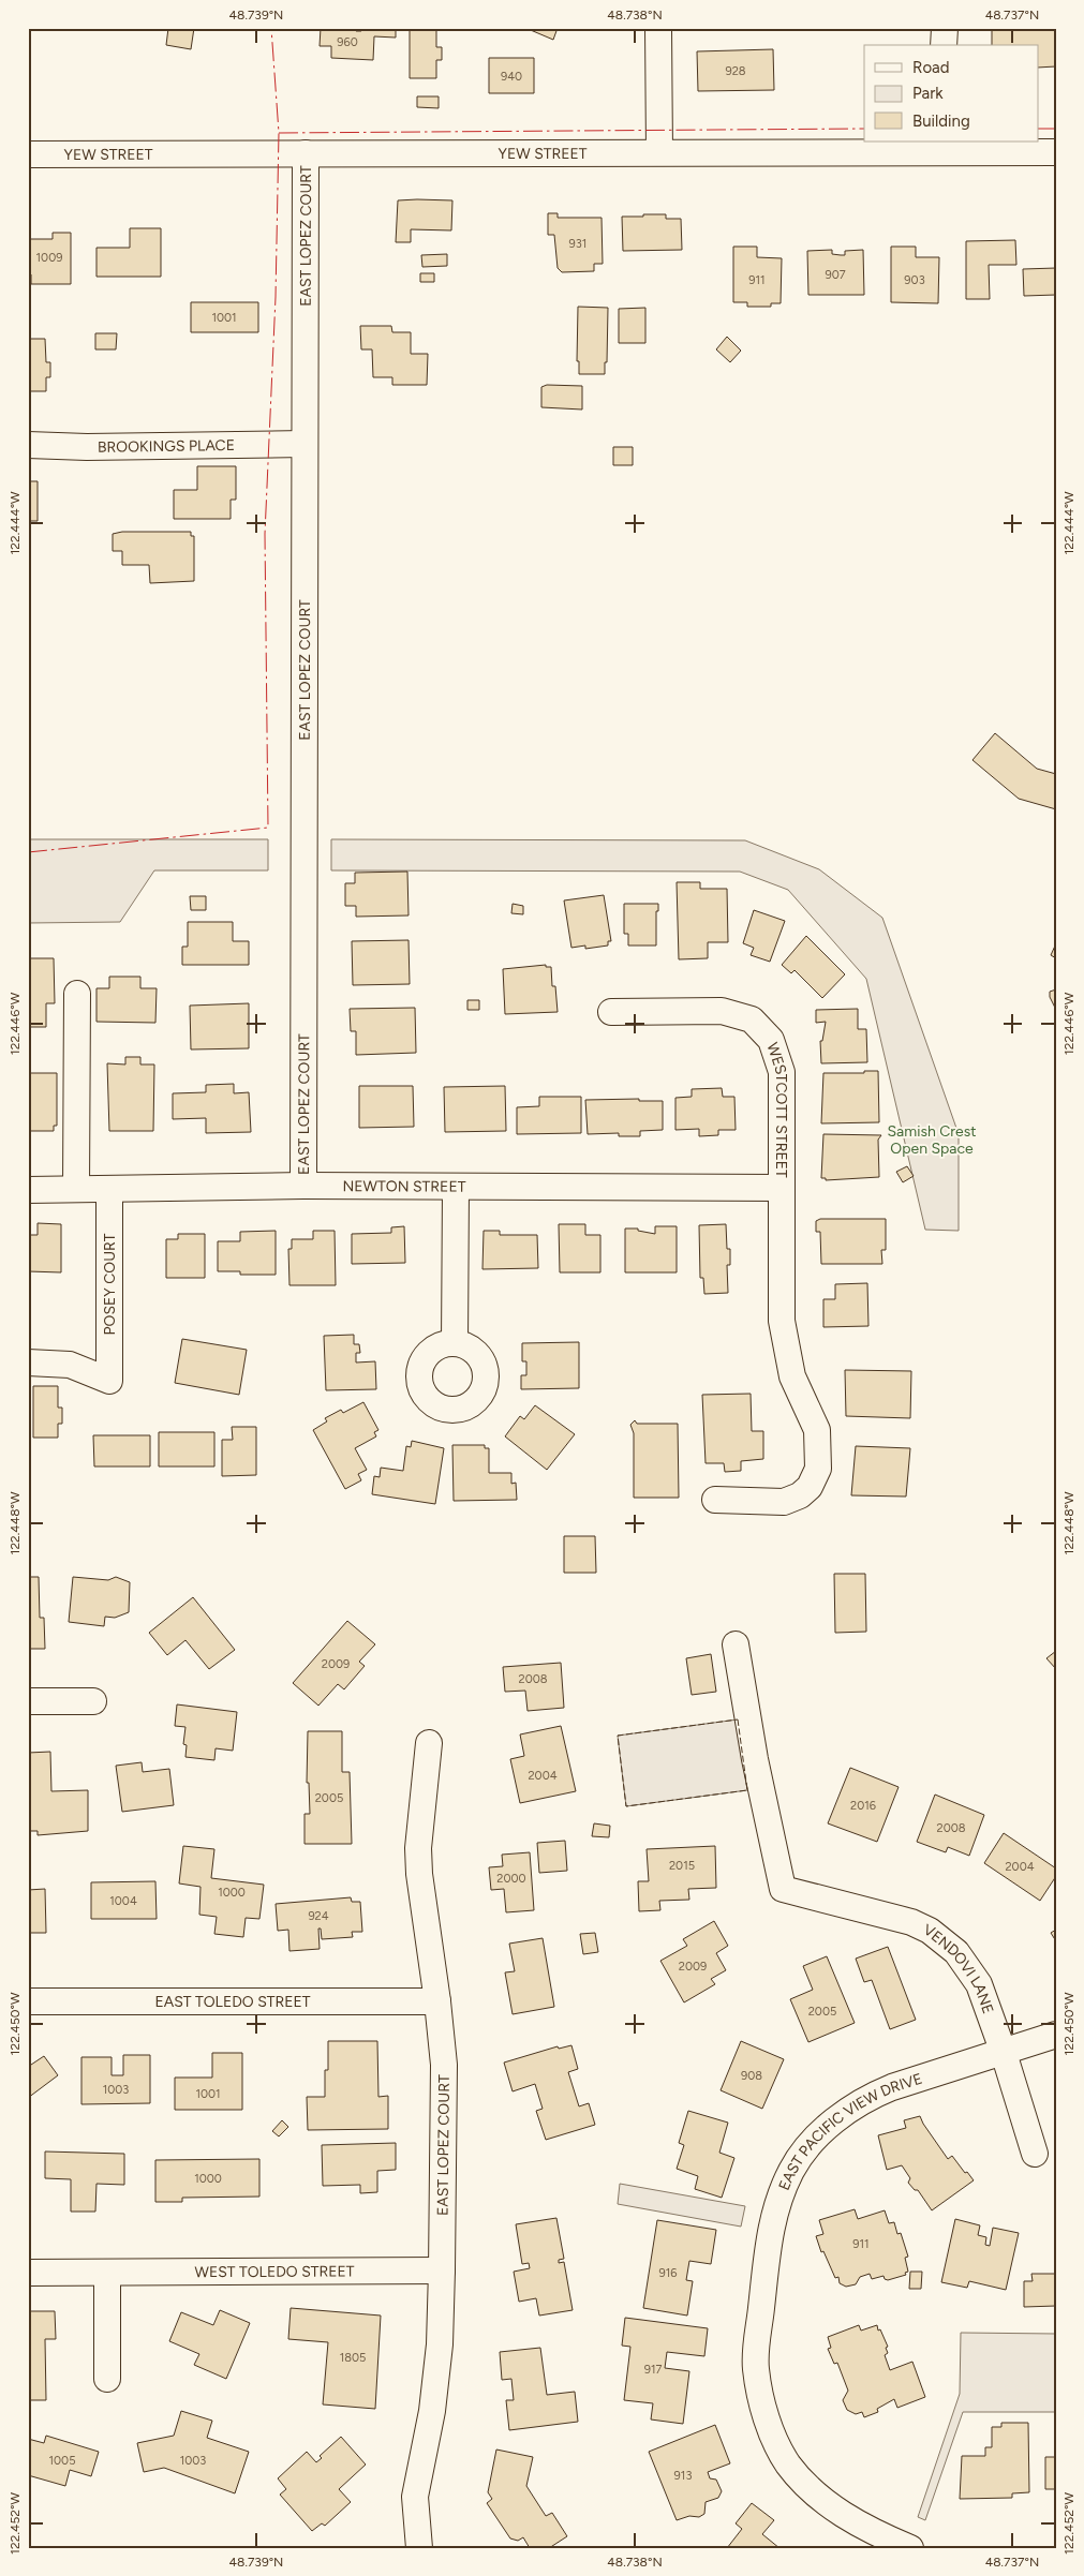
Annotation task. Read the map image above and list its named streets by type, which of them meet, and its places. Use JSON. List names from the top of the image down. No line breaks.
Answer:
{"streets":{"street":["YEW STREET","EAST LOPEZ COURT","BROOKINGS PLACE","WESTCOTT STREET","NEWTON STREET","POSEY COURT","VENDOVI LANE","EAST TOLEDO STREET","EAST PACIFIC VIEW DRIVE","WEST TOLEDO STREET"]},"crossings":[["YEW STREET","EAST LOPEZ COURT"],["EAST LOPEZ COURT","BROOKINGS PLACE"],["EAST LOPEZ COURT","NEWTON STREET"],["EAST LOPEZ COURT","EAST TOLEDO STREET"],["EAST LOPEZ COURT","WEST TOLEDO STREET"],["WESTCOTT STREET","NEWTON STREET"],["NEWTON STREET","POSEY COURT"],["VENDOVI LANE","EAST PACIFIC VIEW DRIVE"]],"parks":["Samish Crest Open Space"],"house_numbers":["960","928","940","931","1009","907","911","903","1001","2009","2008","2004","2005","2016","2008","2015","2004","2000","1000","1004","924","2009","2005","908","1003","1001","1000","911","916","1805","917","1005","1003","913"],"legend":["Road","Park","Building"],"coordinates":["48.739°N","48.738°N","48.737°N","122.444°W","122.446°W","122.448°W","122.450°W","122.452°W"]}
